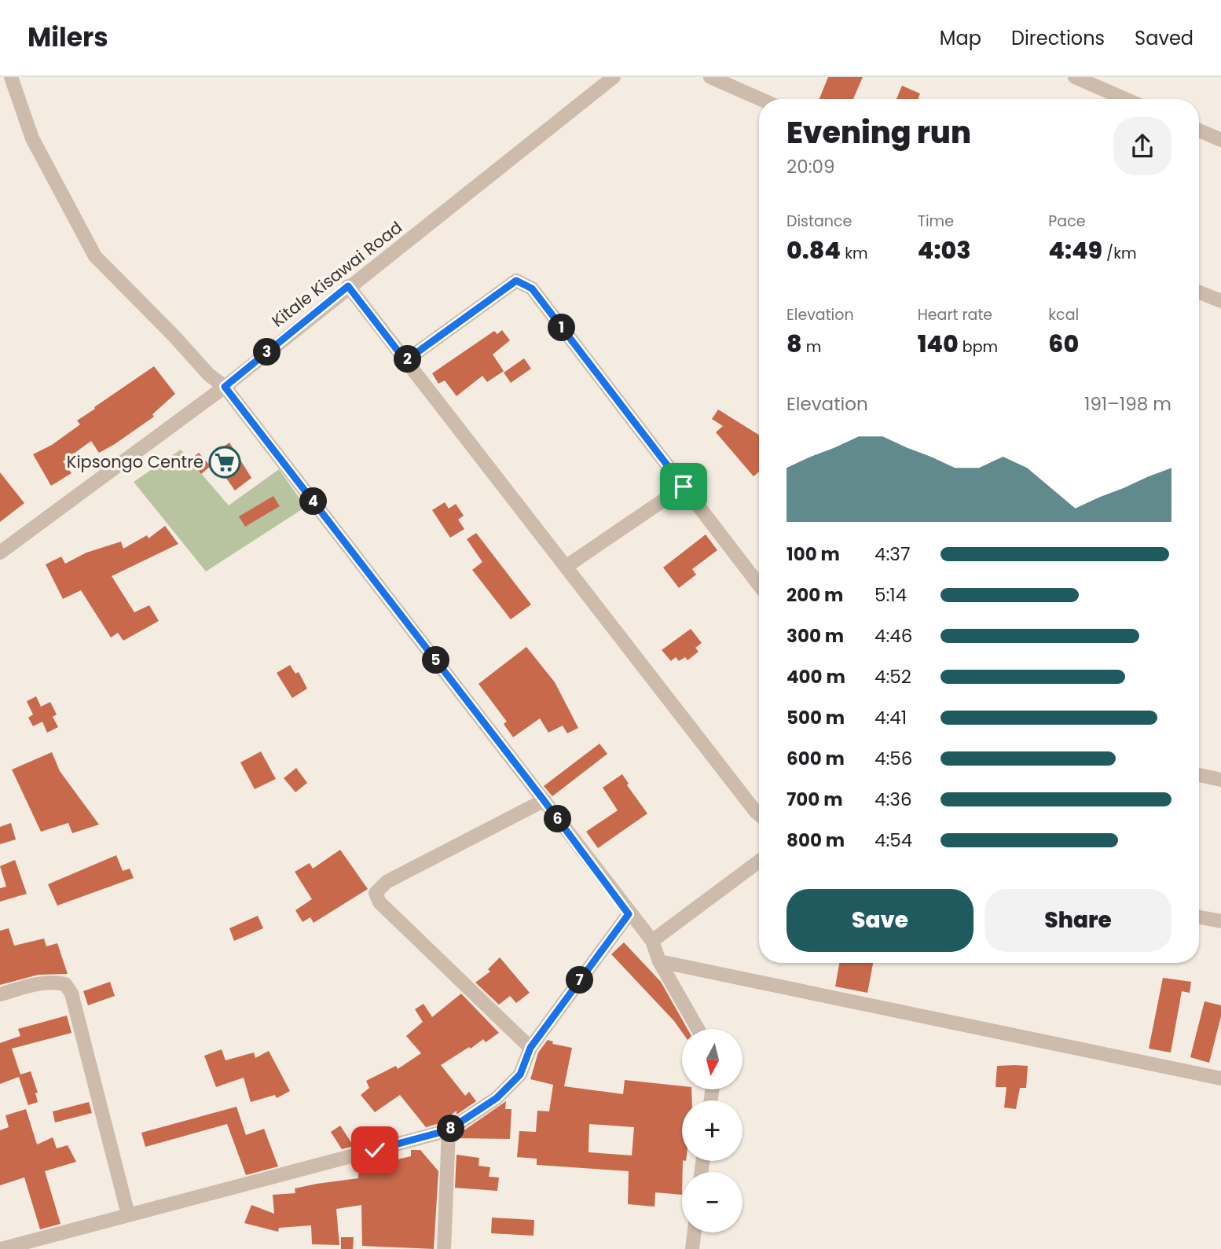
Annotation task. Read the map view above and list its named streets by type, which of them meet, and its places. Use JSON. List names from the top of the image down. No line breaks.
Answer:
{"streets":{"street":["Kitale Kisawai Road"]},"places":{"supermarket":["Kipsongo Centre"]},"north":"bottom","page":{"header":"Milers","nav":["Map","Directions","Saved"],"heading":["Evening run","20:09"],"stats":[["Distance","0.84 km"],["Time","4:03"],["Pace","4:49 /km"],["Elevation","8 m"],["Heart rate","140 bpm"],["kcal","60"]],"pins":["1","3","2","4","5","6","7","8"],"chart":["Elevation","191–198 m"],"list":[{"name":"100 m","note":"4:37"},{"name":"200 m","note":"5:14"},{"name":"300 m","note":"4:46"},{"name":"400 m","note":"4:52"},{"name":"500 m","note":"4:41"},{"name":"600 m","note":"4:56"},{"name":"700 m","note":"4:36"},{"name":"800 m","note":"4:54"}],"buttons":["Save","Share"],"map_buttons":["+","−"]}}
